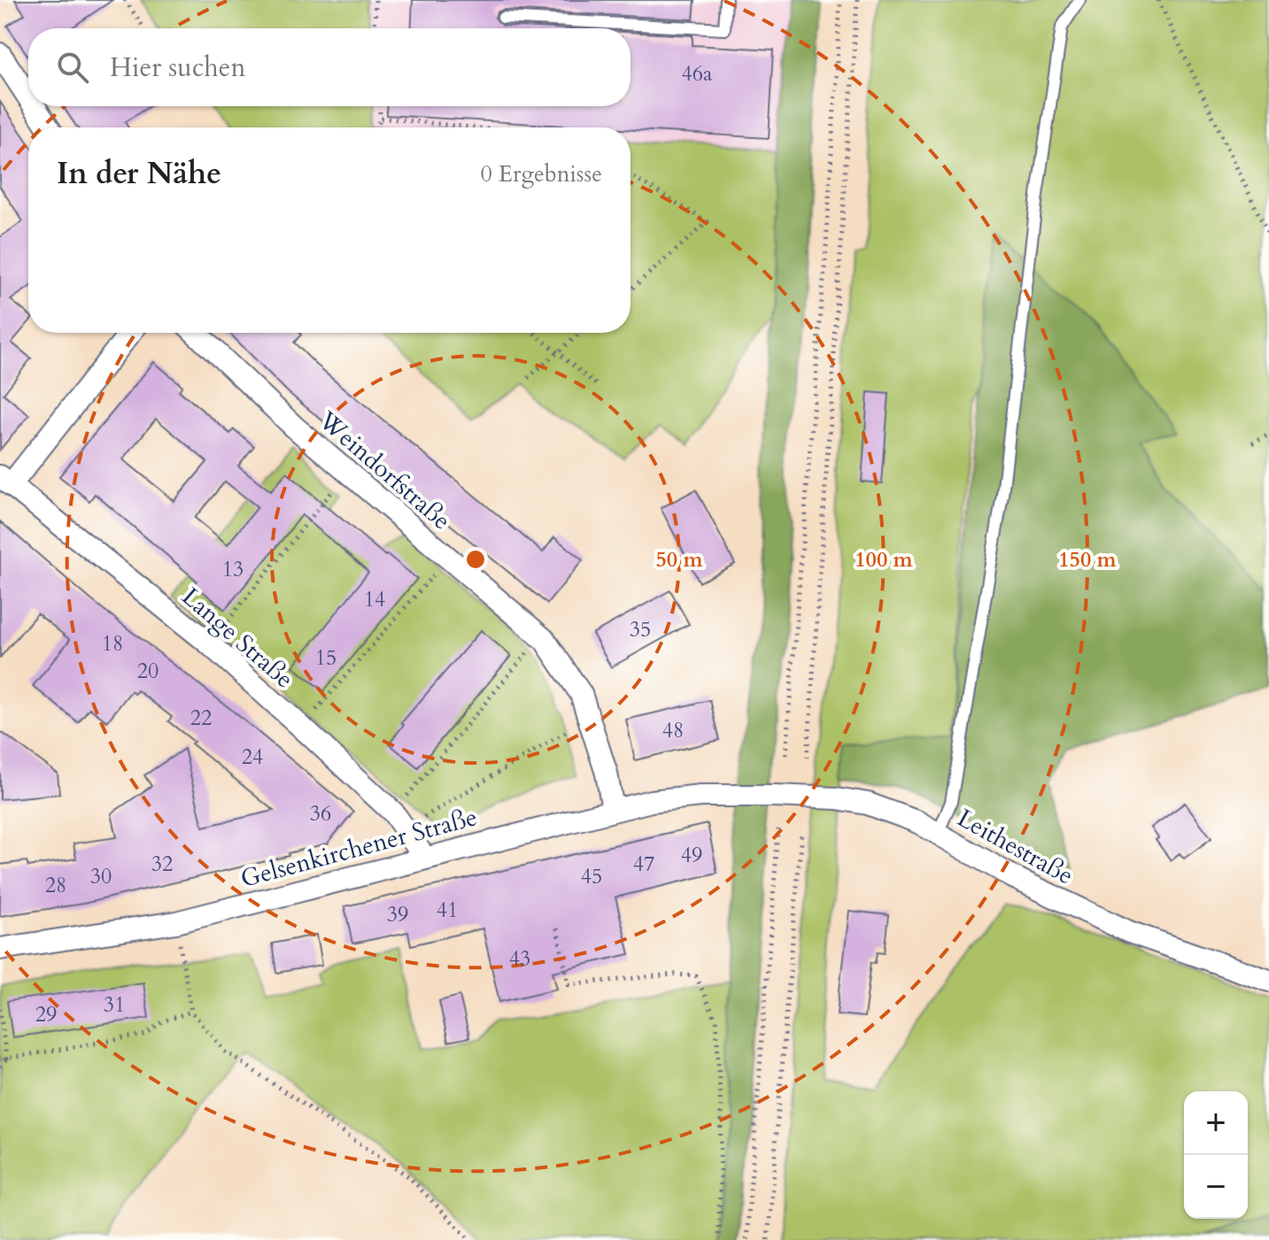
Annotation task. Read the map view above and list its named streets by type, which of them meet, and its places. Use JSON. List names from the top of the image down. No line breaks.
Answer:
{"streets":{"street":["Weindorfstraße","Lange Straße","Leithestraße","Gelsenkirchener Straße"]},"crossings":[["Weindorfstraße","Gelsenkirchener Straße"],["Lange Straße","Gelsenkirchener Straße"],["Leithestraße","Gelsenkirchener Straße"]],"house_numbers":["46a","13","14","35","18","15","20","22","48","24","36","49","32","47","30","45","28","41","39","43","31","29"],"page":{"search":"Hier suchen","heading":["In der Nähe","0 Ergebnisse"],"map_buttons":["+","−"]},"rings":["50 m","100 m","150 m"]}
